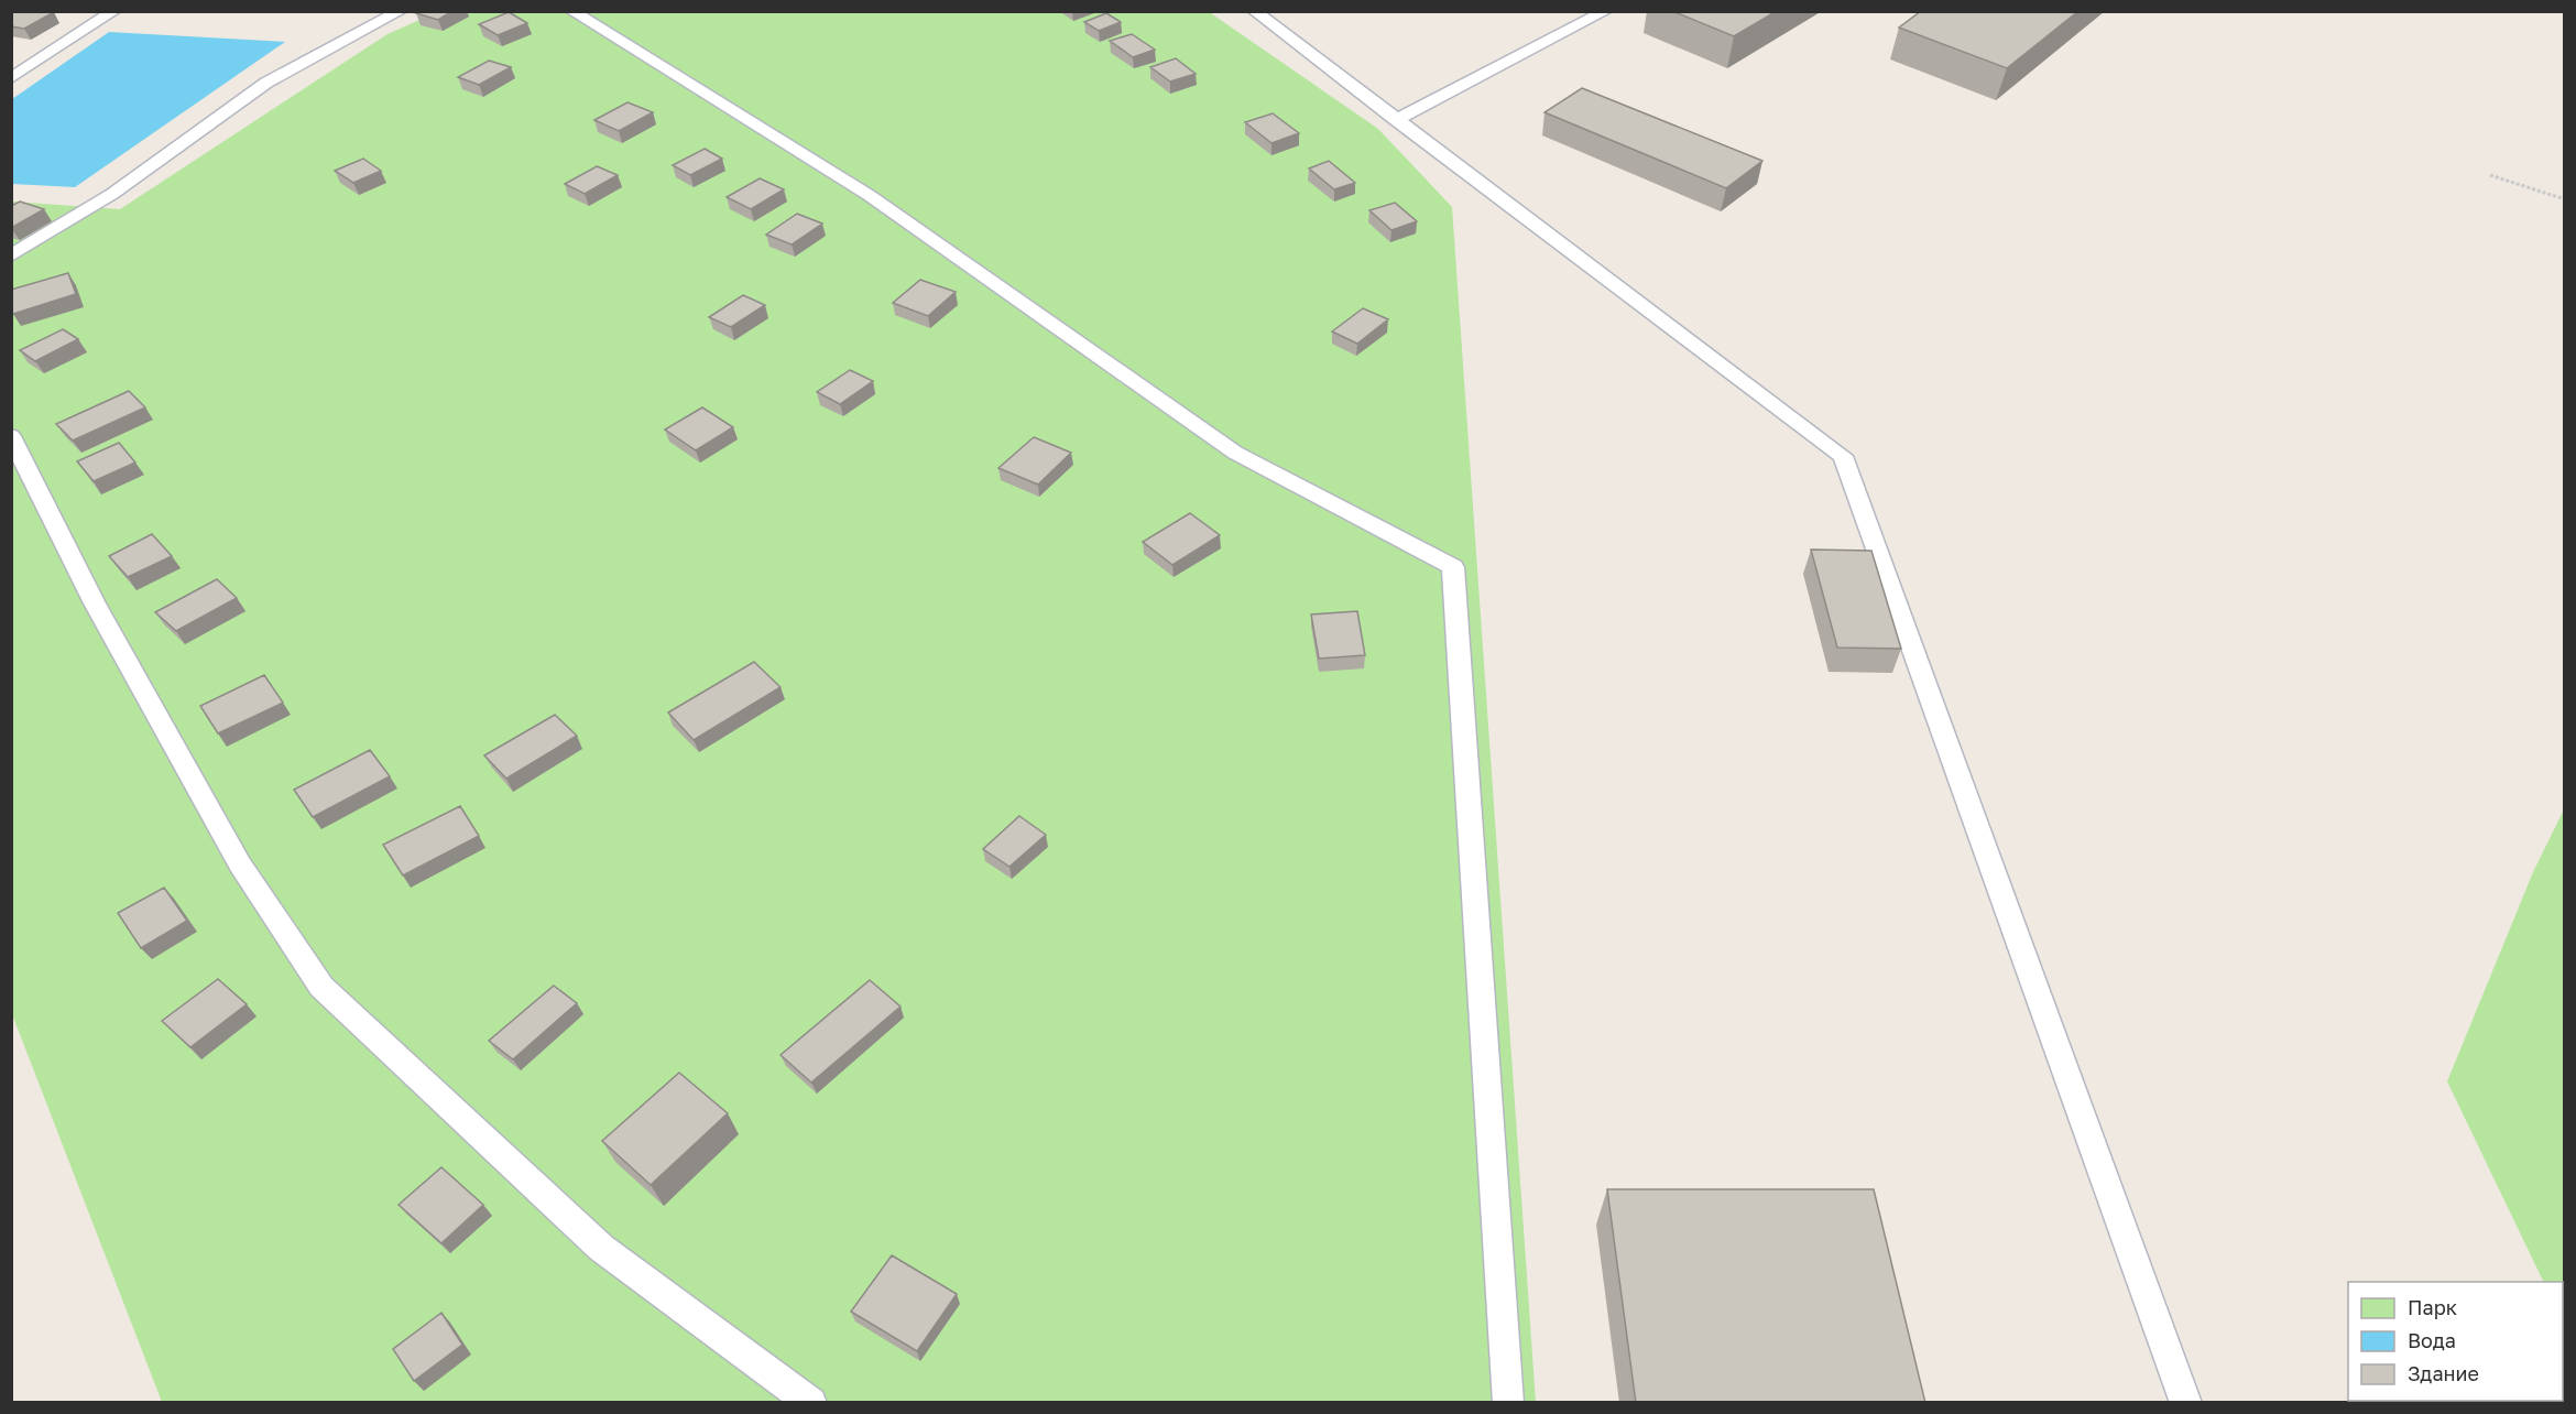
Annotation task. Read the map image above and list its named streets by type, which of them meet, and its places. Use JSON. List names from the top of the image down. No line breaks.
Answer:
{"legend":["Парк","Вода","Здание"]}
